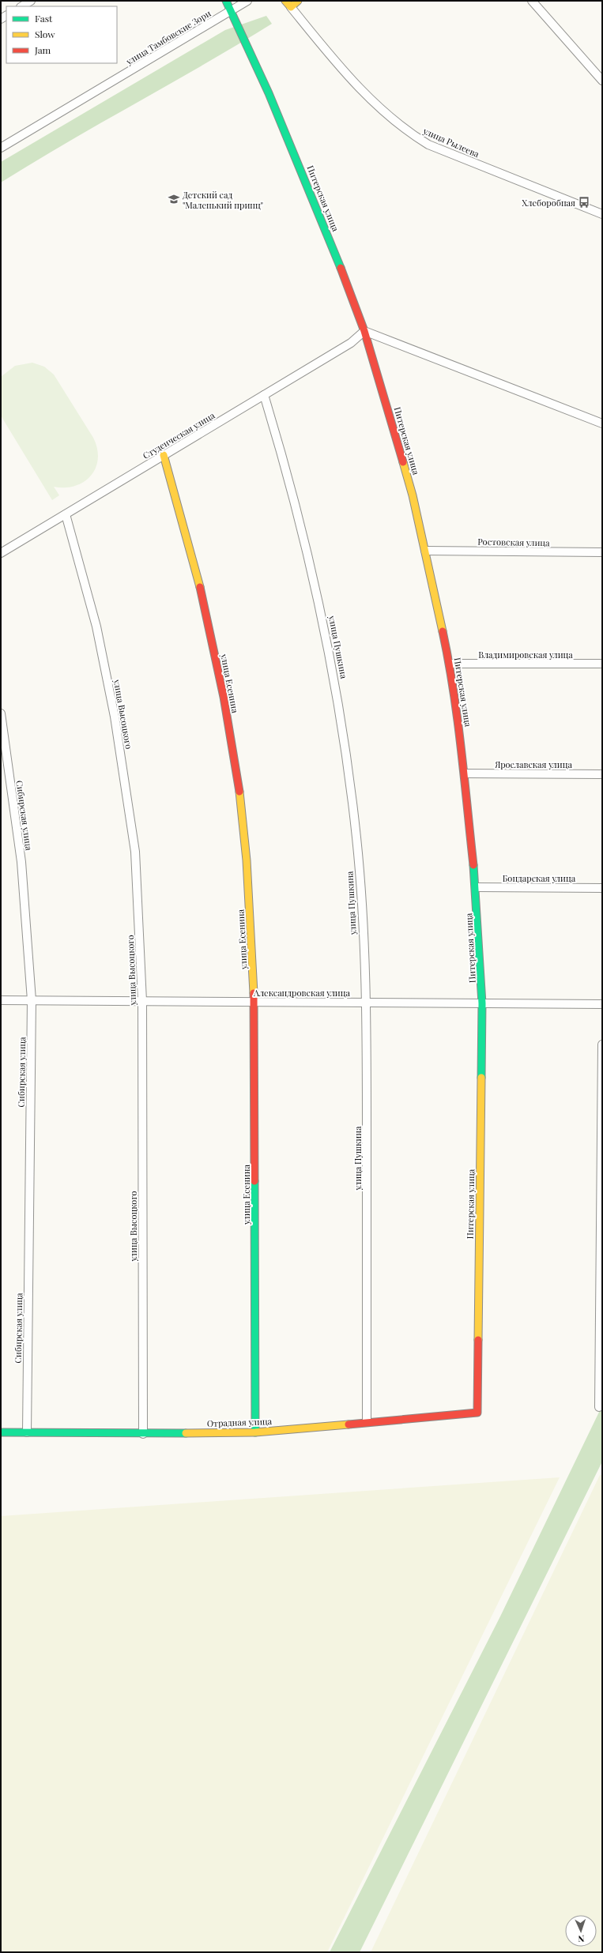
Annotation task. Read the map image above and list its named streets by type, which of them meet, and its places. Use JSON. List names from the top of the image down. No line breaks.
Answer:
{"streets":{"street":["улица Тамбовские Зори","улица Рылеева","Питерская улица","Студенческая улица","Ростовская улица","улица Пушкина","Владимировская улица","улица Есенина","улица Высоцкого","Ярославская улица","Сибирская улица","Бондарская улица","Александровская улица","Отрадная улица"]},"crossings":[["улица Тамбовские Зори","Питерская улица"],["Питерская улица","Студенческая улица"],["Питерская улица","Ростовская улица"],["Питерская улица","Владимировская улица"],["Питерская улица","Ярославская улица"],["Питерская улица","Бондарская улица"],["Питерская улица","Александровская улица"],["Питерская улица","Отрадная улица"],["Студенческая улица","улица Пушкина"],["Студенческая улица","улица Есенина"],["Студенческая улица","улица Высоцкого"],["улица Пушкина","Александровская улица"],["улица Пушкина","Отрадная улица"],["улица Есенина","Александровская улица"],["улица Есенина","Отрадная улица"],["улица Высоцкого","Александровская улица"],["улица Высоцкого","Отрадная улица"],["Сибирская улица","Александровская улица"],["Сибирская улица","Отрадная улица"]],"places":{"school or university":["Детский сад \"Маленький принц\""],"bus stop":["Хлеборобная"]},"legend":["Fast","Slow","Jam"],"north":"bottom"}
